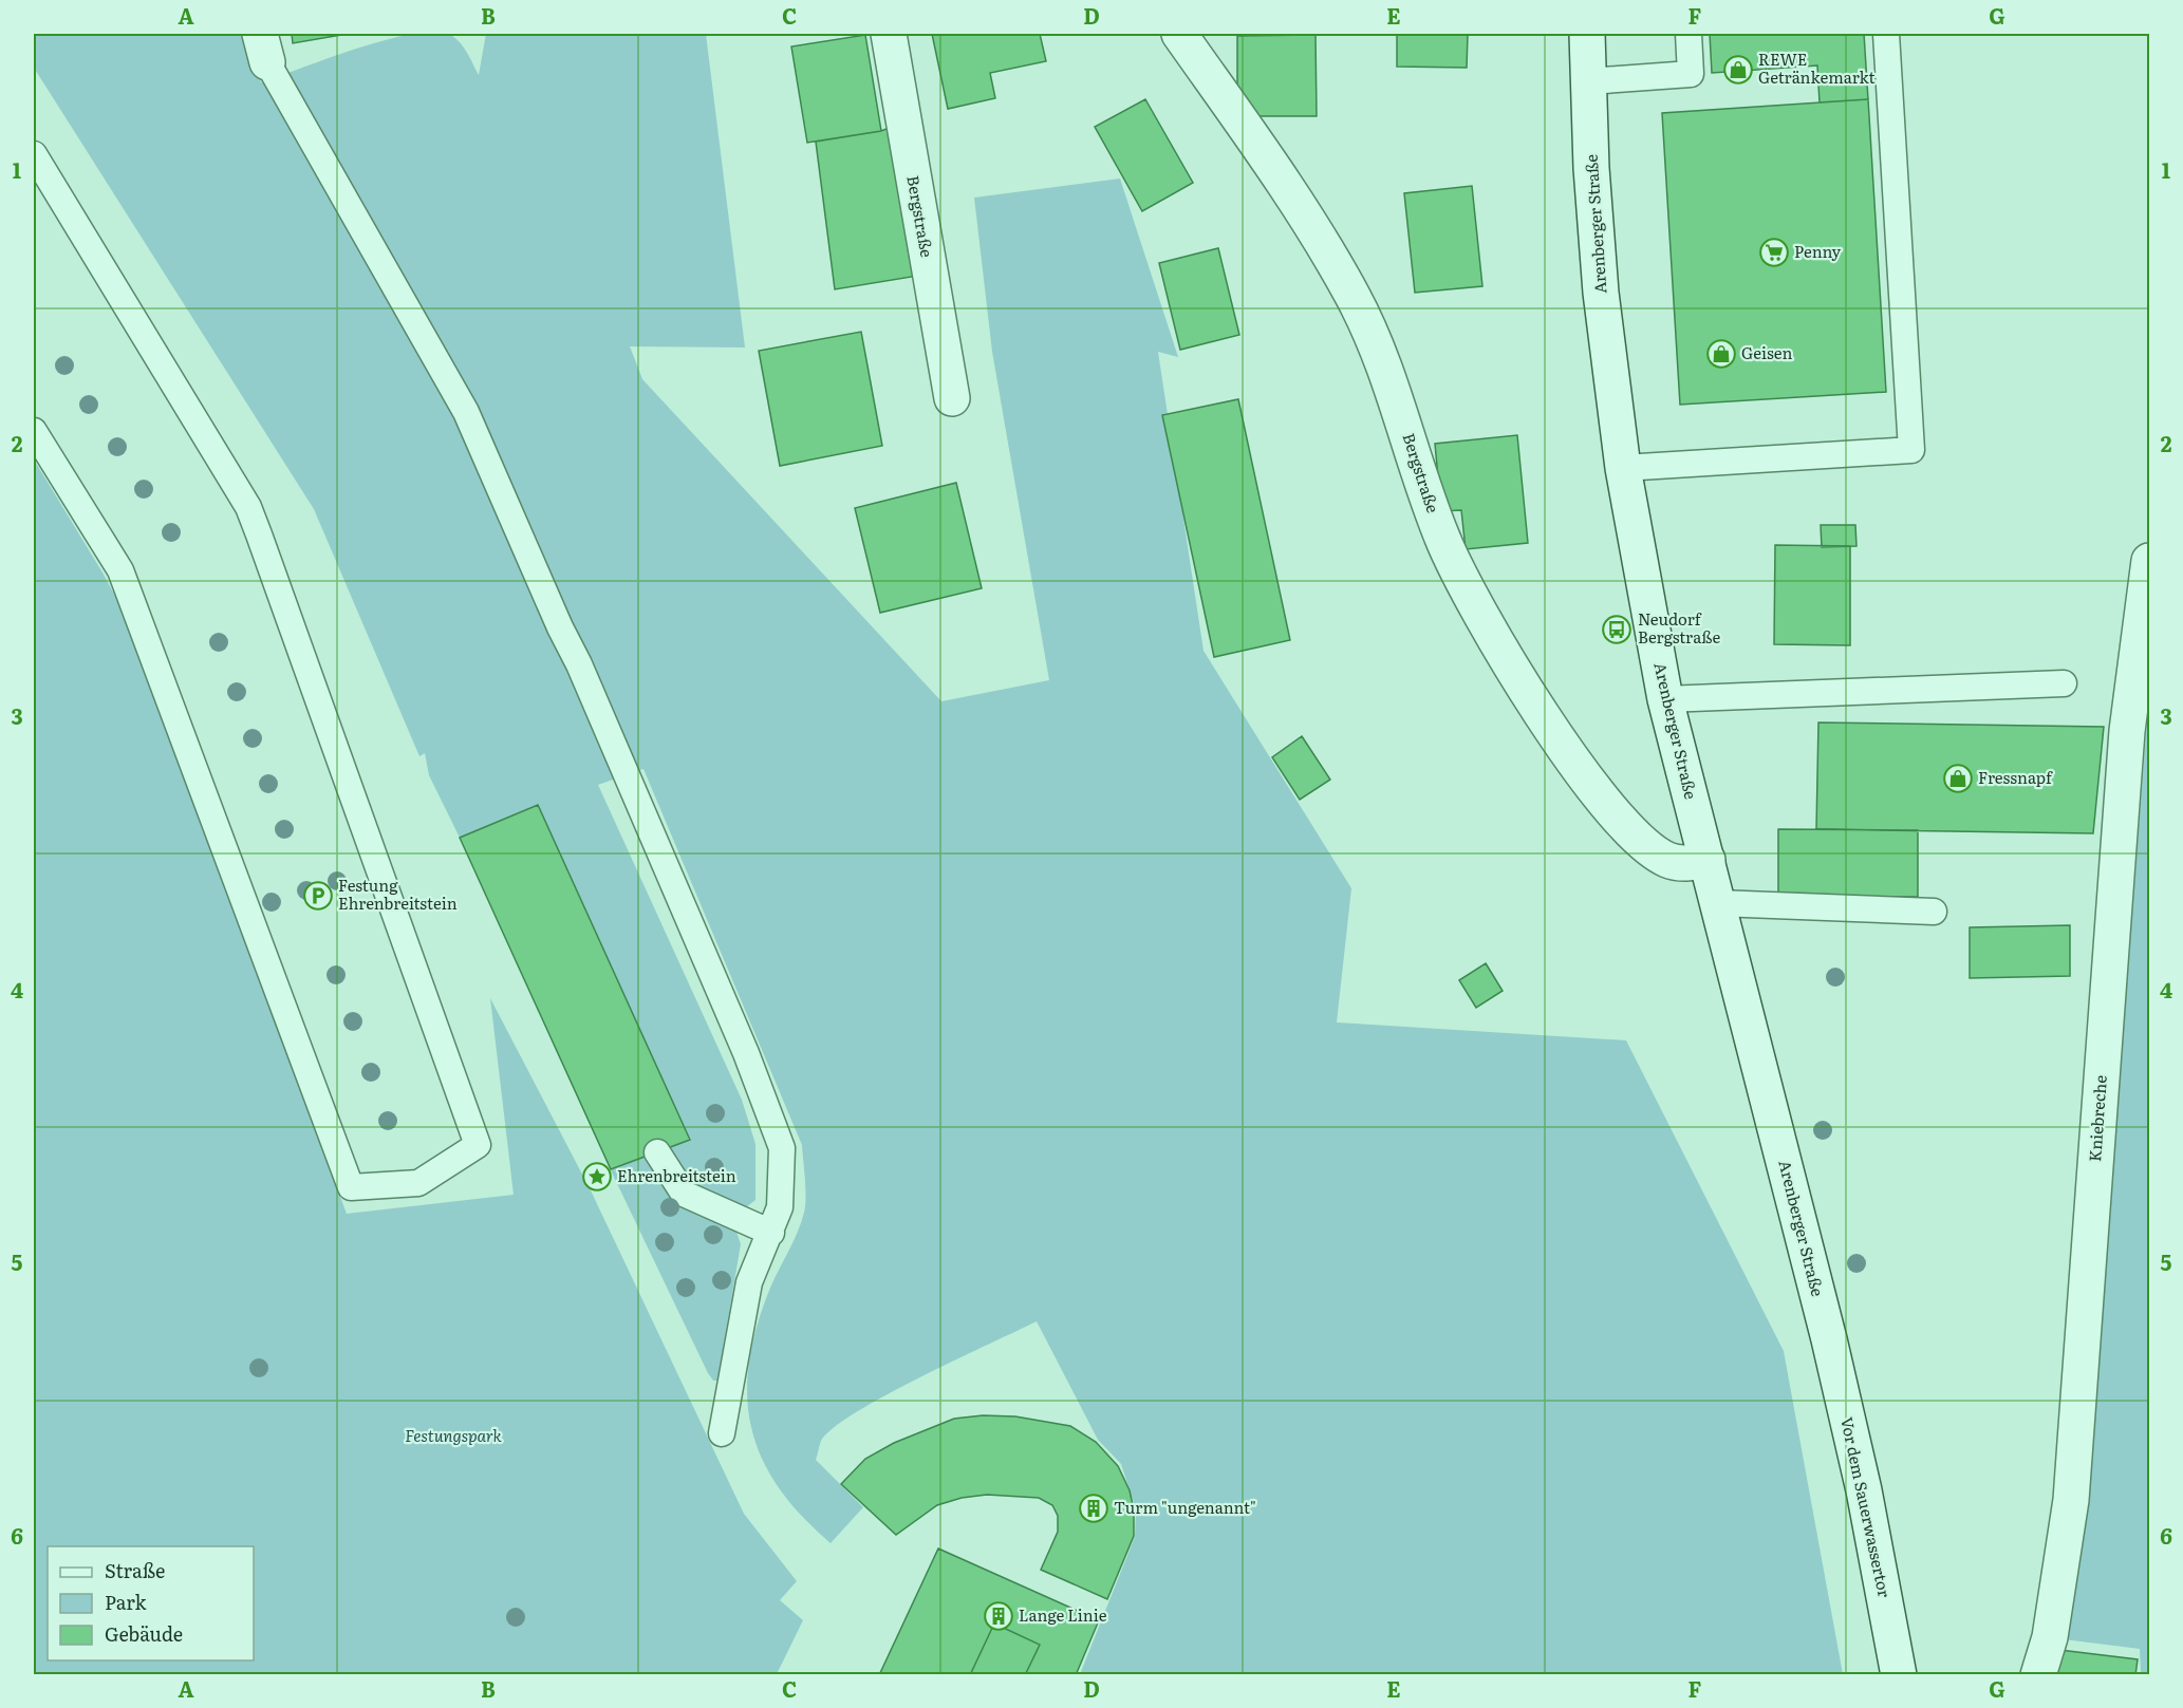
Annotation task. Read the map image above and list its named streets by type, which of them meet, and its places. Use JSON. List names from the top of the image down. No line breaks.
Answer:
{"streets":{"street":["Bergstraße","Arenberger Straße","Kniebreche","Vor dem Sauerwassertor"]},"crossings":[["Bergstraße","Arenberger Straße"],["Arenberger Straße","Vor dem Sauerwassertor"]],"parks":["Festungspark"],"places":{"shop":["REWE Getränkemarkt","Geisen","Fressnapf"],"supermarket":["Penny"],"bus stop":["Neudorf Bergstraße"],"parking":["Festung Ehrenbreitstein"],"place":["Ehrenbreitstein"],"building":["Turm \"ungenannt\"","Lange Linie"]},"legend":["Straße","Park","Gebäude"],"grid":{"columns":["A","B","C","D","E","F","G"],"rows":["1","2","3","4","5","6"]}}
